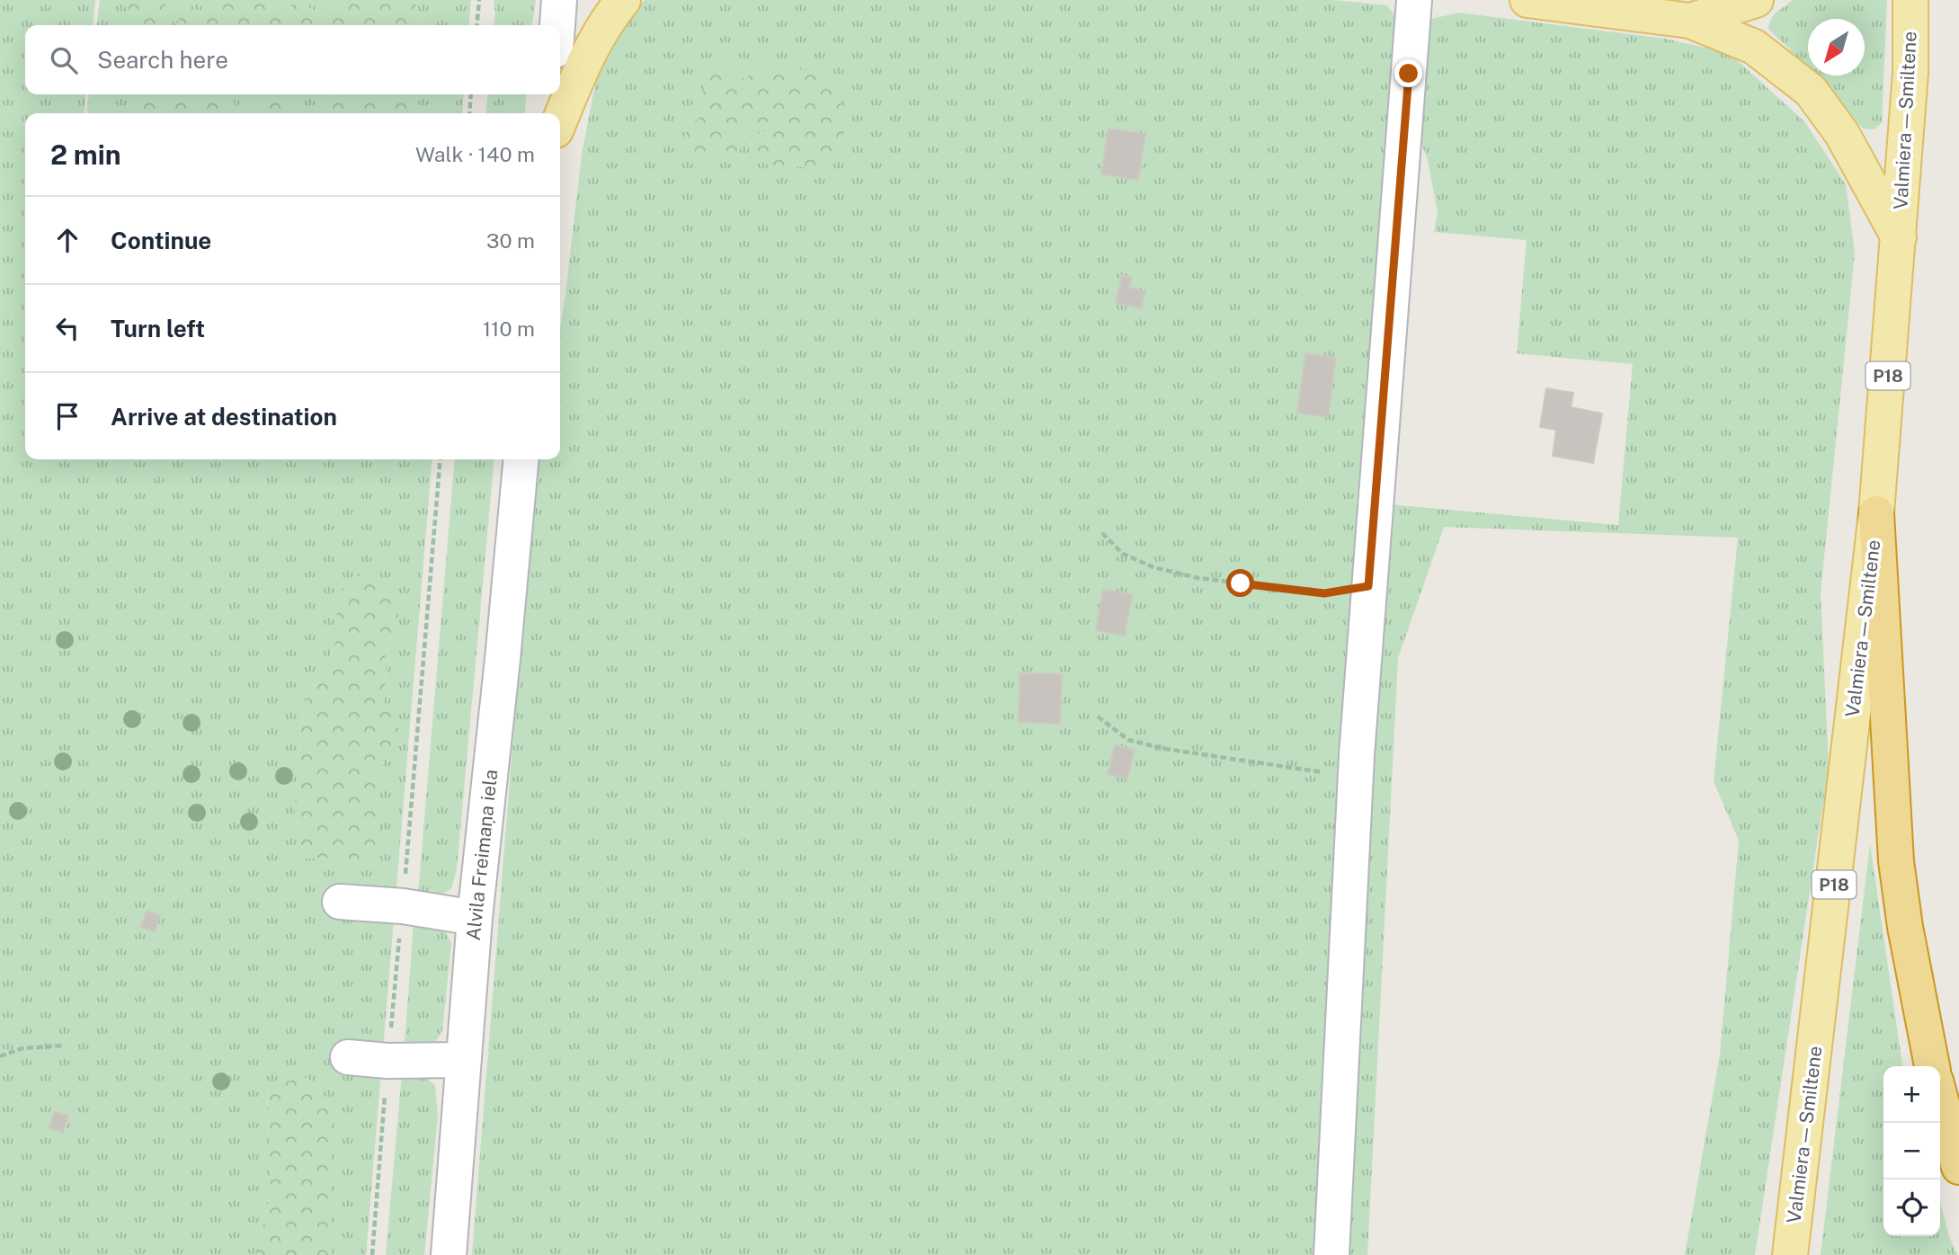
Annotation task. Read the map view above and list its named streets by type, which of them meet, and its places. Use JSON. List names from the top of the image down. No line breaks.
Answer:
{"streets":{"main road":["Valmiera — Smiltene","P18"],"street":["Alvila Freimaņa iela"]},"north":"bottom left","page":{"search":"Search here","heading":["2 min","Walk · 140 m"],"list":[["Continue","30 m"],["Turn left","110 m"],"Arrive at destination"],"map_buttons":["+","−"]}}
